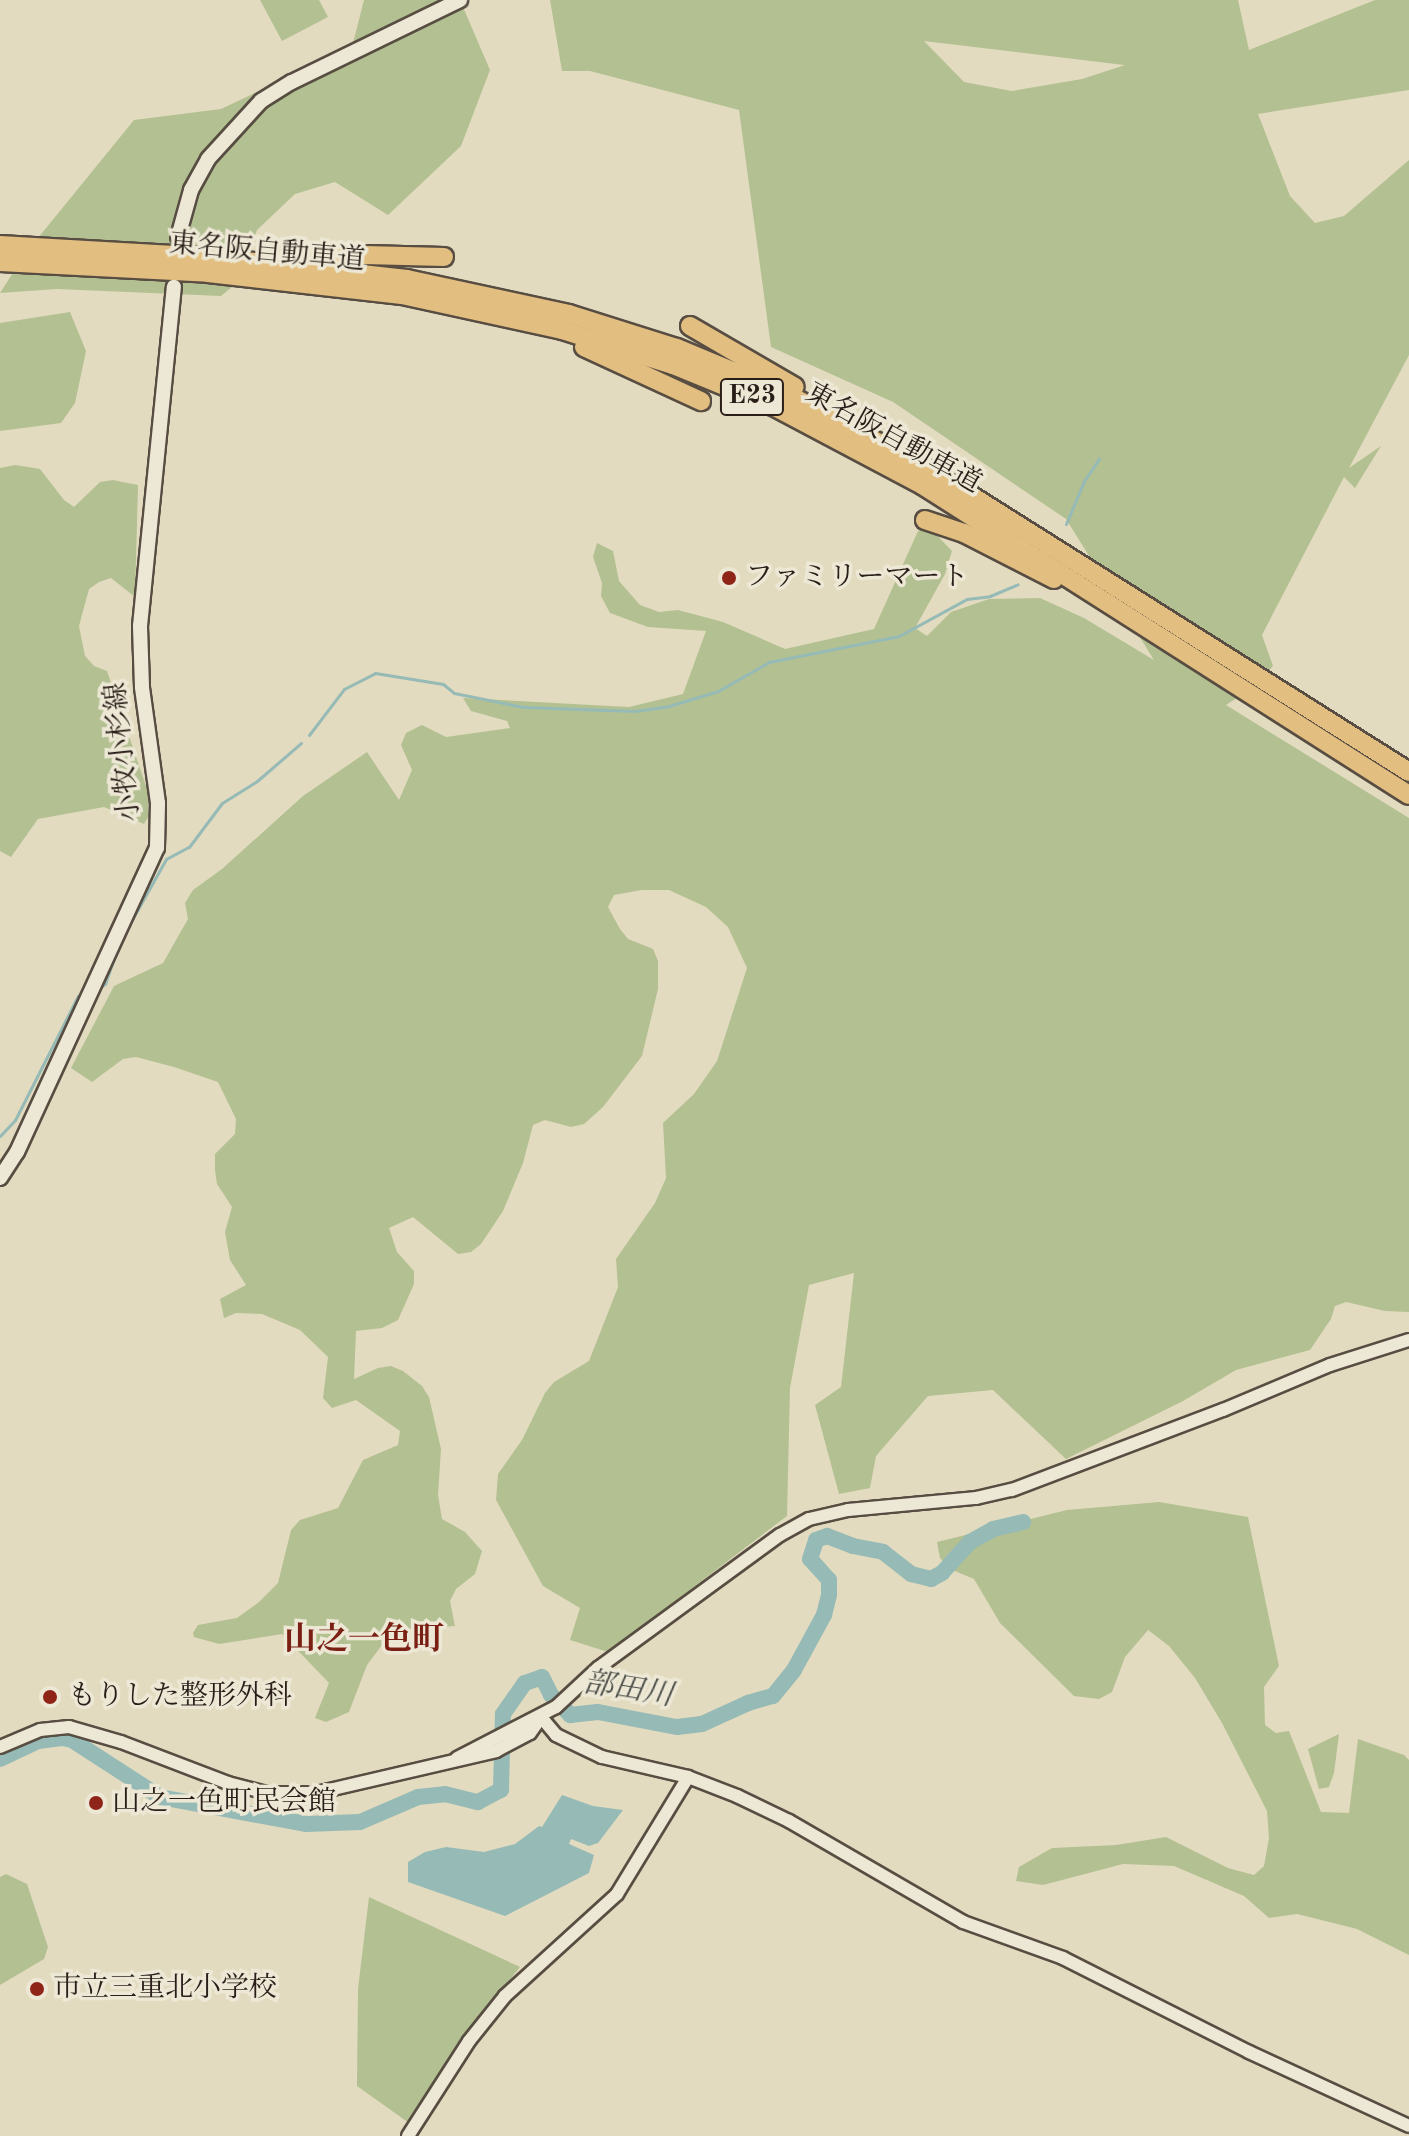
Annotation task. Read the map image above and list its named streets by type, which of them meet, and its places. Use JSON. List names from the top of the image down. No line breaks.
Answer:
{"streets":{"highway":["東名阪自動車道","E23"],"main road":["小牧小杉線"]},"districts":["山之一色町"],"water":["部田川"],"places":["ファミリーマート","もりした整形外科","山之一色町民会館","市立三重北小学校"]}
